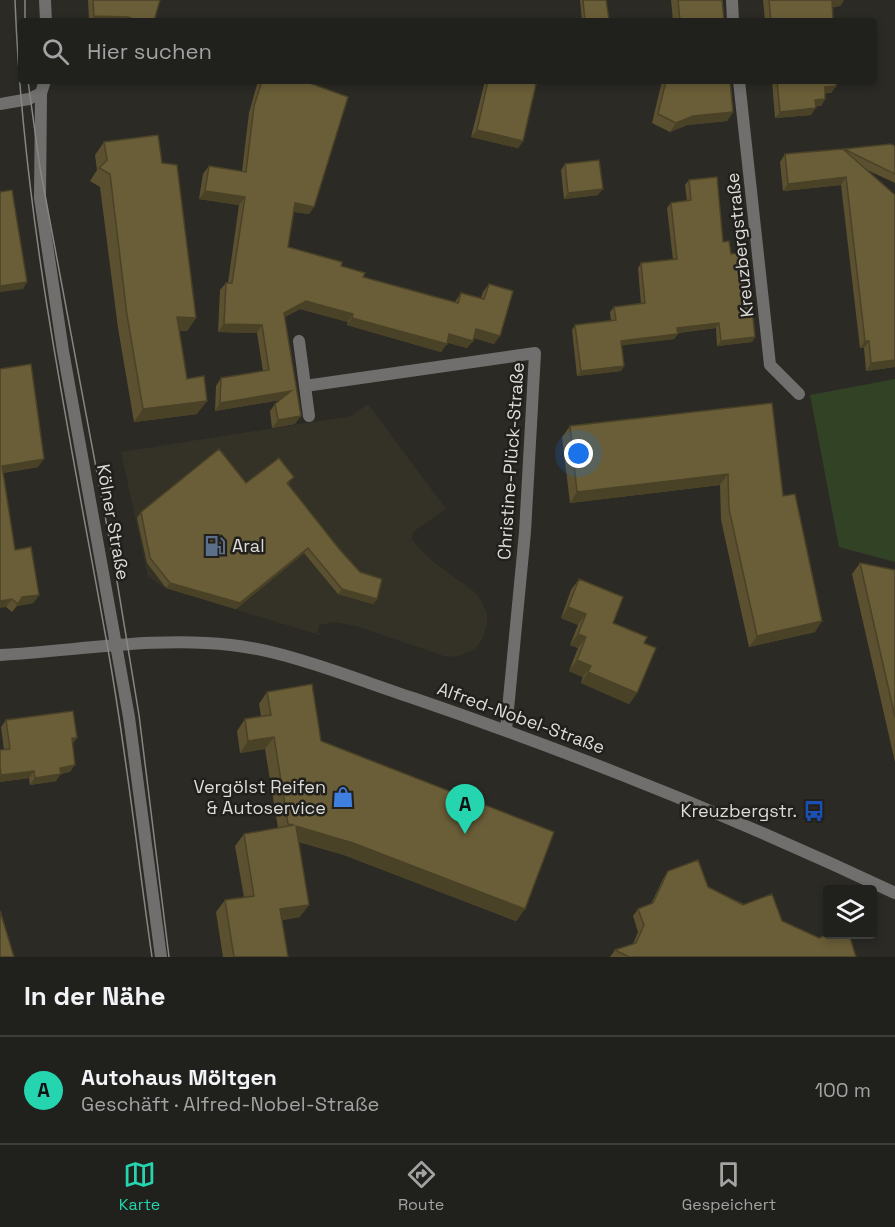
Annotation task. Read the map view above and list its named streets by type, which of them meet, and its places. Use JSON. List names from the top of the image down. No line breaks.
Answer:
{"streets":{"street":["Kreuzbergstraße","Christine-Plück-Straße","Kölner Straße","Alfred-Nobel-Straße"]},"crossings":[["Christine-Plück-Straße","Alfred-Nobel-Straße"],["Kölner Straße","Alfred-Nobel-Straße"]],"places":{"fuel station":["Aral"],"shop":["Vergölst Reifen & Autoservice"],"bus stop":["Kreuzbergstr."]},"page":{"search":"Hier suchen","pins":"A","heading":"In der Nähe","list":[{"mark":"A","name":"Autohaus Möltgen","note":"Geschäft · Alfred-Nobel-Straße","value":"100 m"}],"nav":["Karte","Route","Gespeichert"]}}
